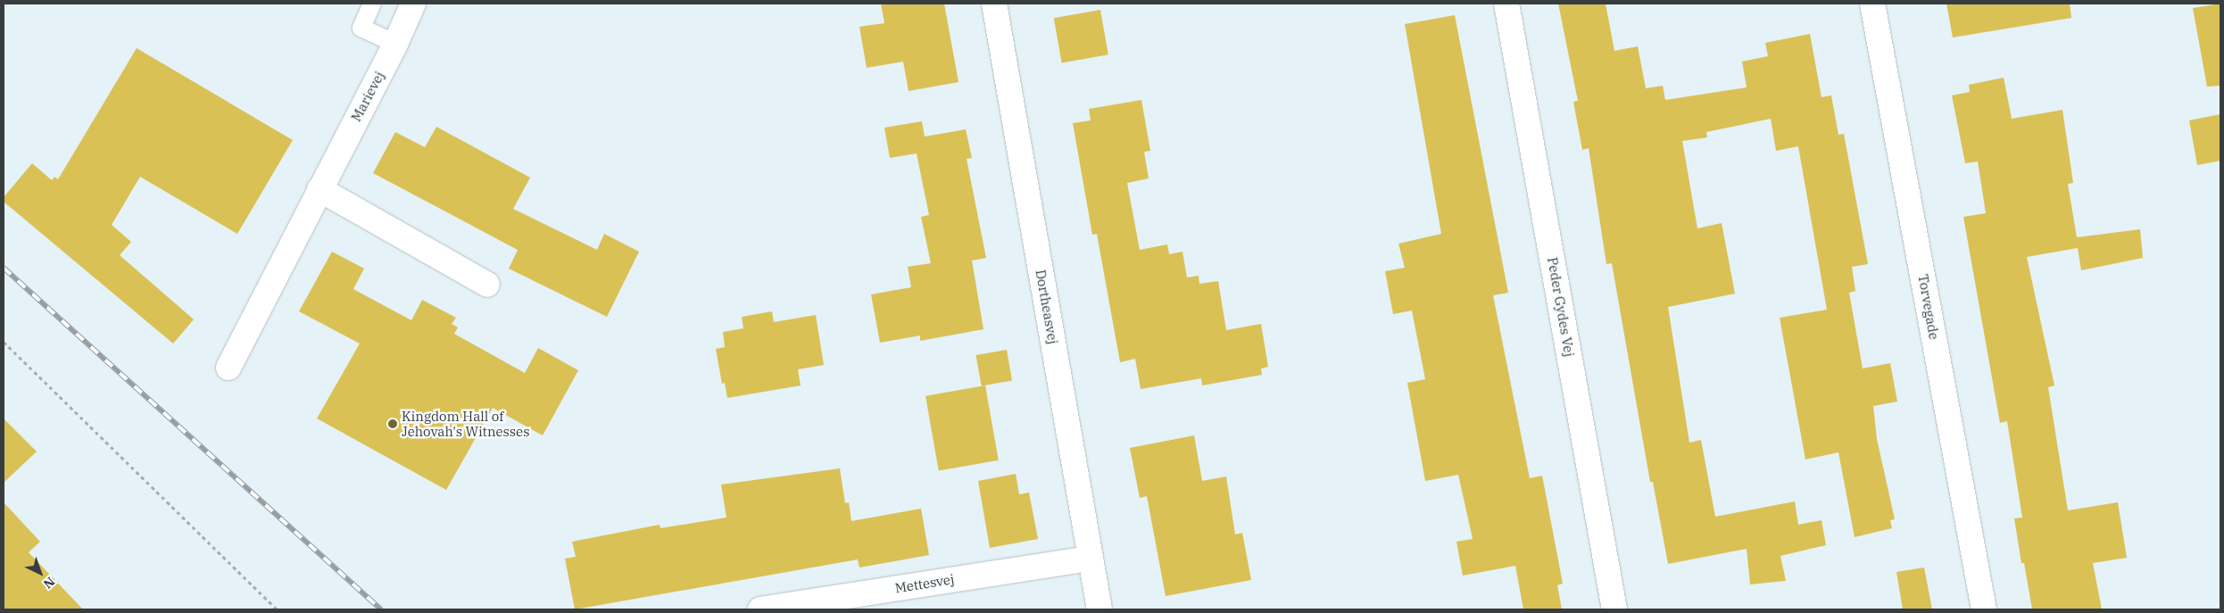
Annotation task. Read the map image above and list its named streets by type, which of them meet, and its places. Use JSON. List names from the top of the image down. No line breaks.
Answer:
{"streets":{"street":["Marievej","Dortheasvej","Peder Gydes Vej","Torvegade","Mettesvej"]},"crossings":[["Dortheasvej","Mettesvej"]],"places":["Kingdom Hall of Jehovah's Witnesses"],"north":"bottom right"}
